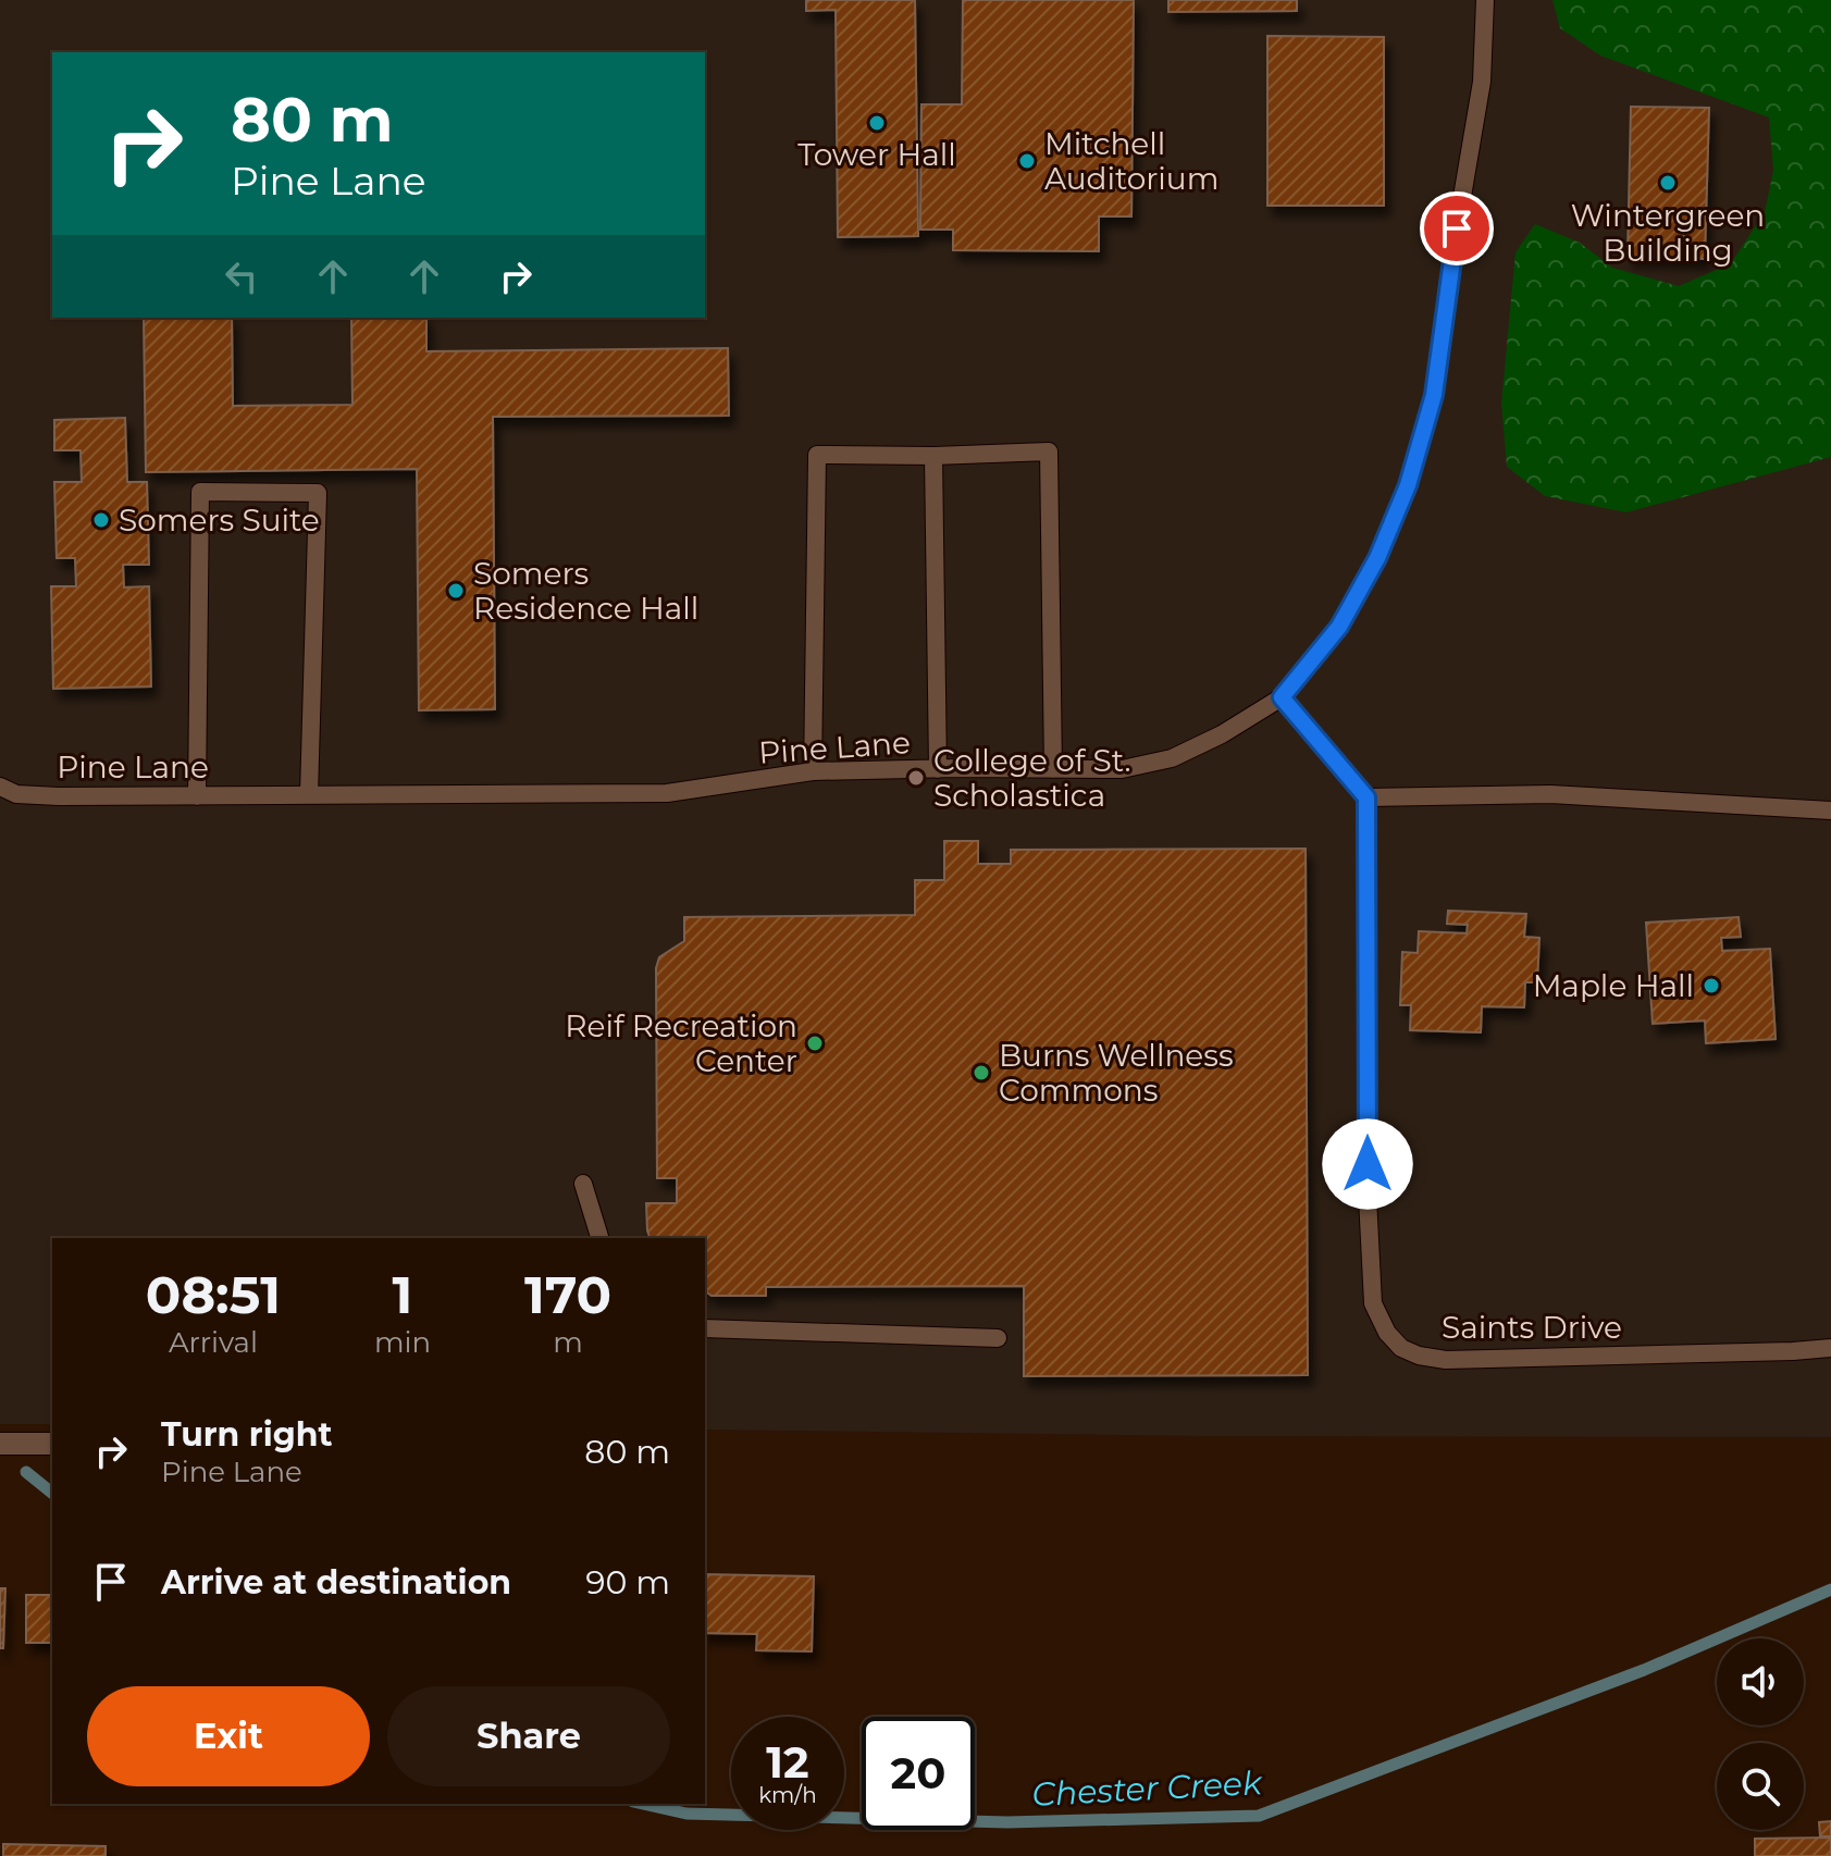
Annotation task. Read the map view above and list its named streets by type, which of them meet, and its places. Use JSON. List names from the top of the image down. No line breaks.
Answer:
{"streets":{"lane":["Pine Lane","Saints Drive"]},"water":["Chester Creek"],"places":["Tower Hall","Mitchell Auditorium","Wintergreen Building","Somers Suite","Somers Residence Hall","College of St. Scholastica","Maple Hall","Reif Recreation Center","Burns Wellness Commons"],"page":{"turn":["80 m","Pine Lane"],"eta":["08:51","Arrival","1","min","170","m"],"list":[{"name":"Turn right","note":"Pine Lane","value":"80 m"},{"name":"Arrive at destination","value":"90 m"}],"buttons":["Exit","Share"],"speed":"12 km/h","limit":"20"}}
